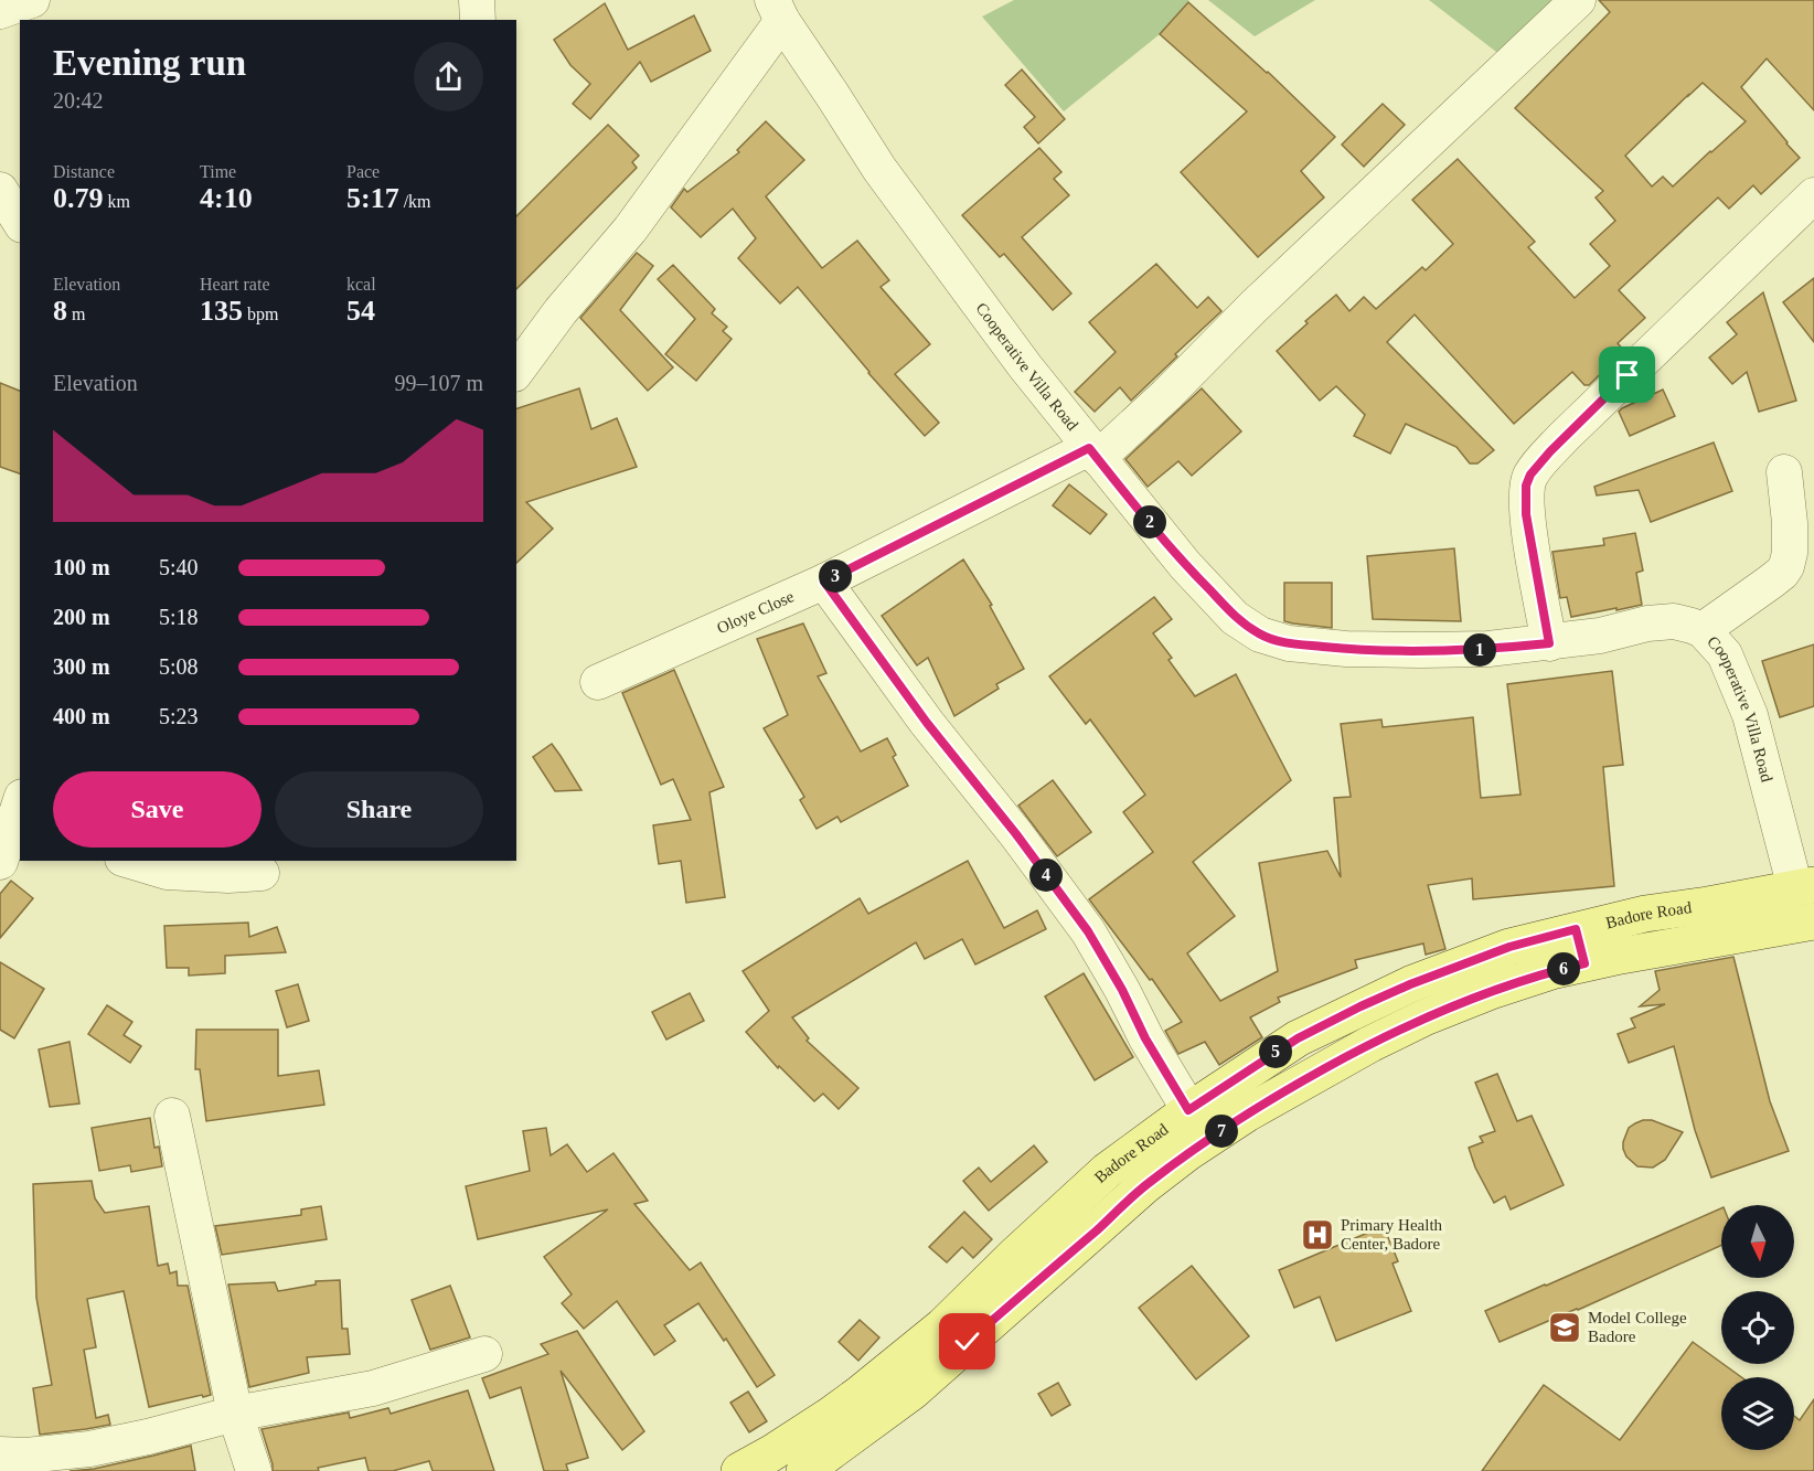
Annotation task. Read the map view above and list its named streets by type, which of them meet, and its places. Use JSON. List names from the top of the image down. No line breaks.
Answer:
{"streets":{"main road":["Badore Road"],"street":["Cooperative Villa Road","Oloye Close"]},"crossings":[["Cooperative Villa Road","Oloye Close"],["Cooperative Villa Road","Badore Road"]],"places":{"hospital":["Primary Health Center, Badore"],"school or university":["Model College Badore"]},"north":"bottom","page":{"heading":["Evening run","20:42"],"stats":[["Distance","0.79 km"],["Time","4:10"],["Pace","5:17 /km"],["Elevation","8 m"],["Heart rate","135 bpm"],["kcal","54"]],"chart":["Elevation","99–107 m"],"pins":["2","3","1","4","6","5","7"],"list":[{"name":"100 m","note":"5:40"},{"name":"200 m","note":"5:18"},{"name":"300 m","note":"5:08"},{"name":"400 m","note":"5:23"}],"buttons":["Save","Share"]}}
